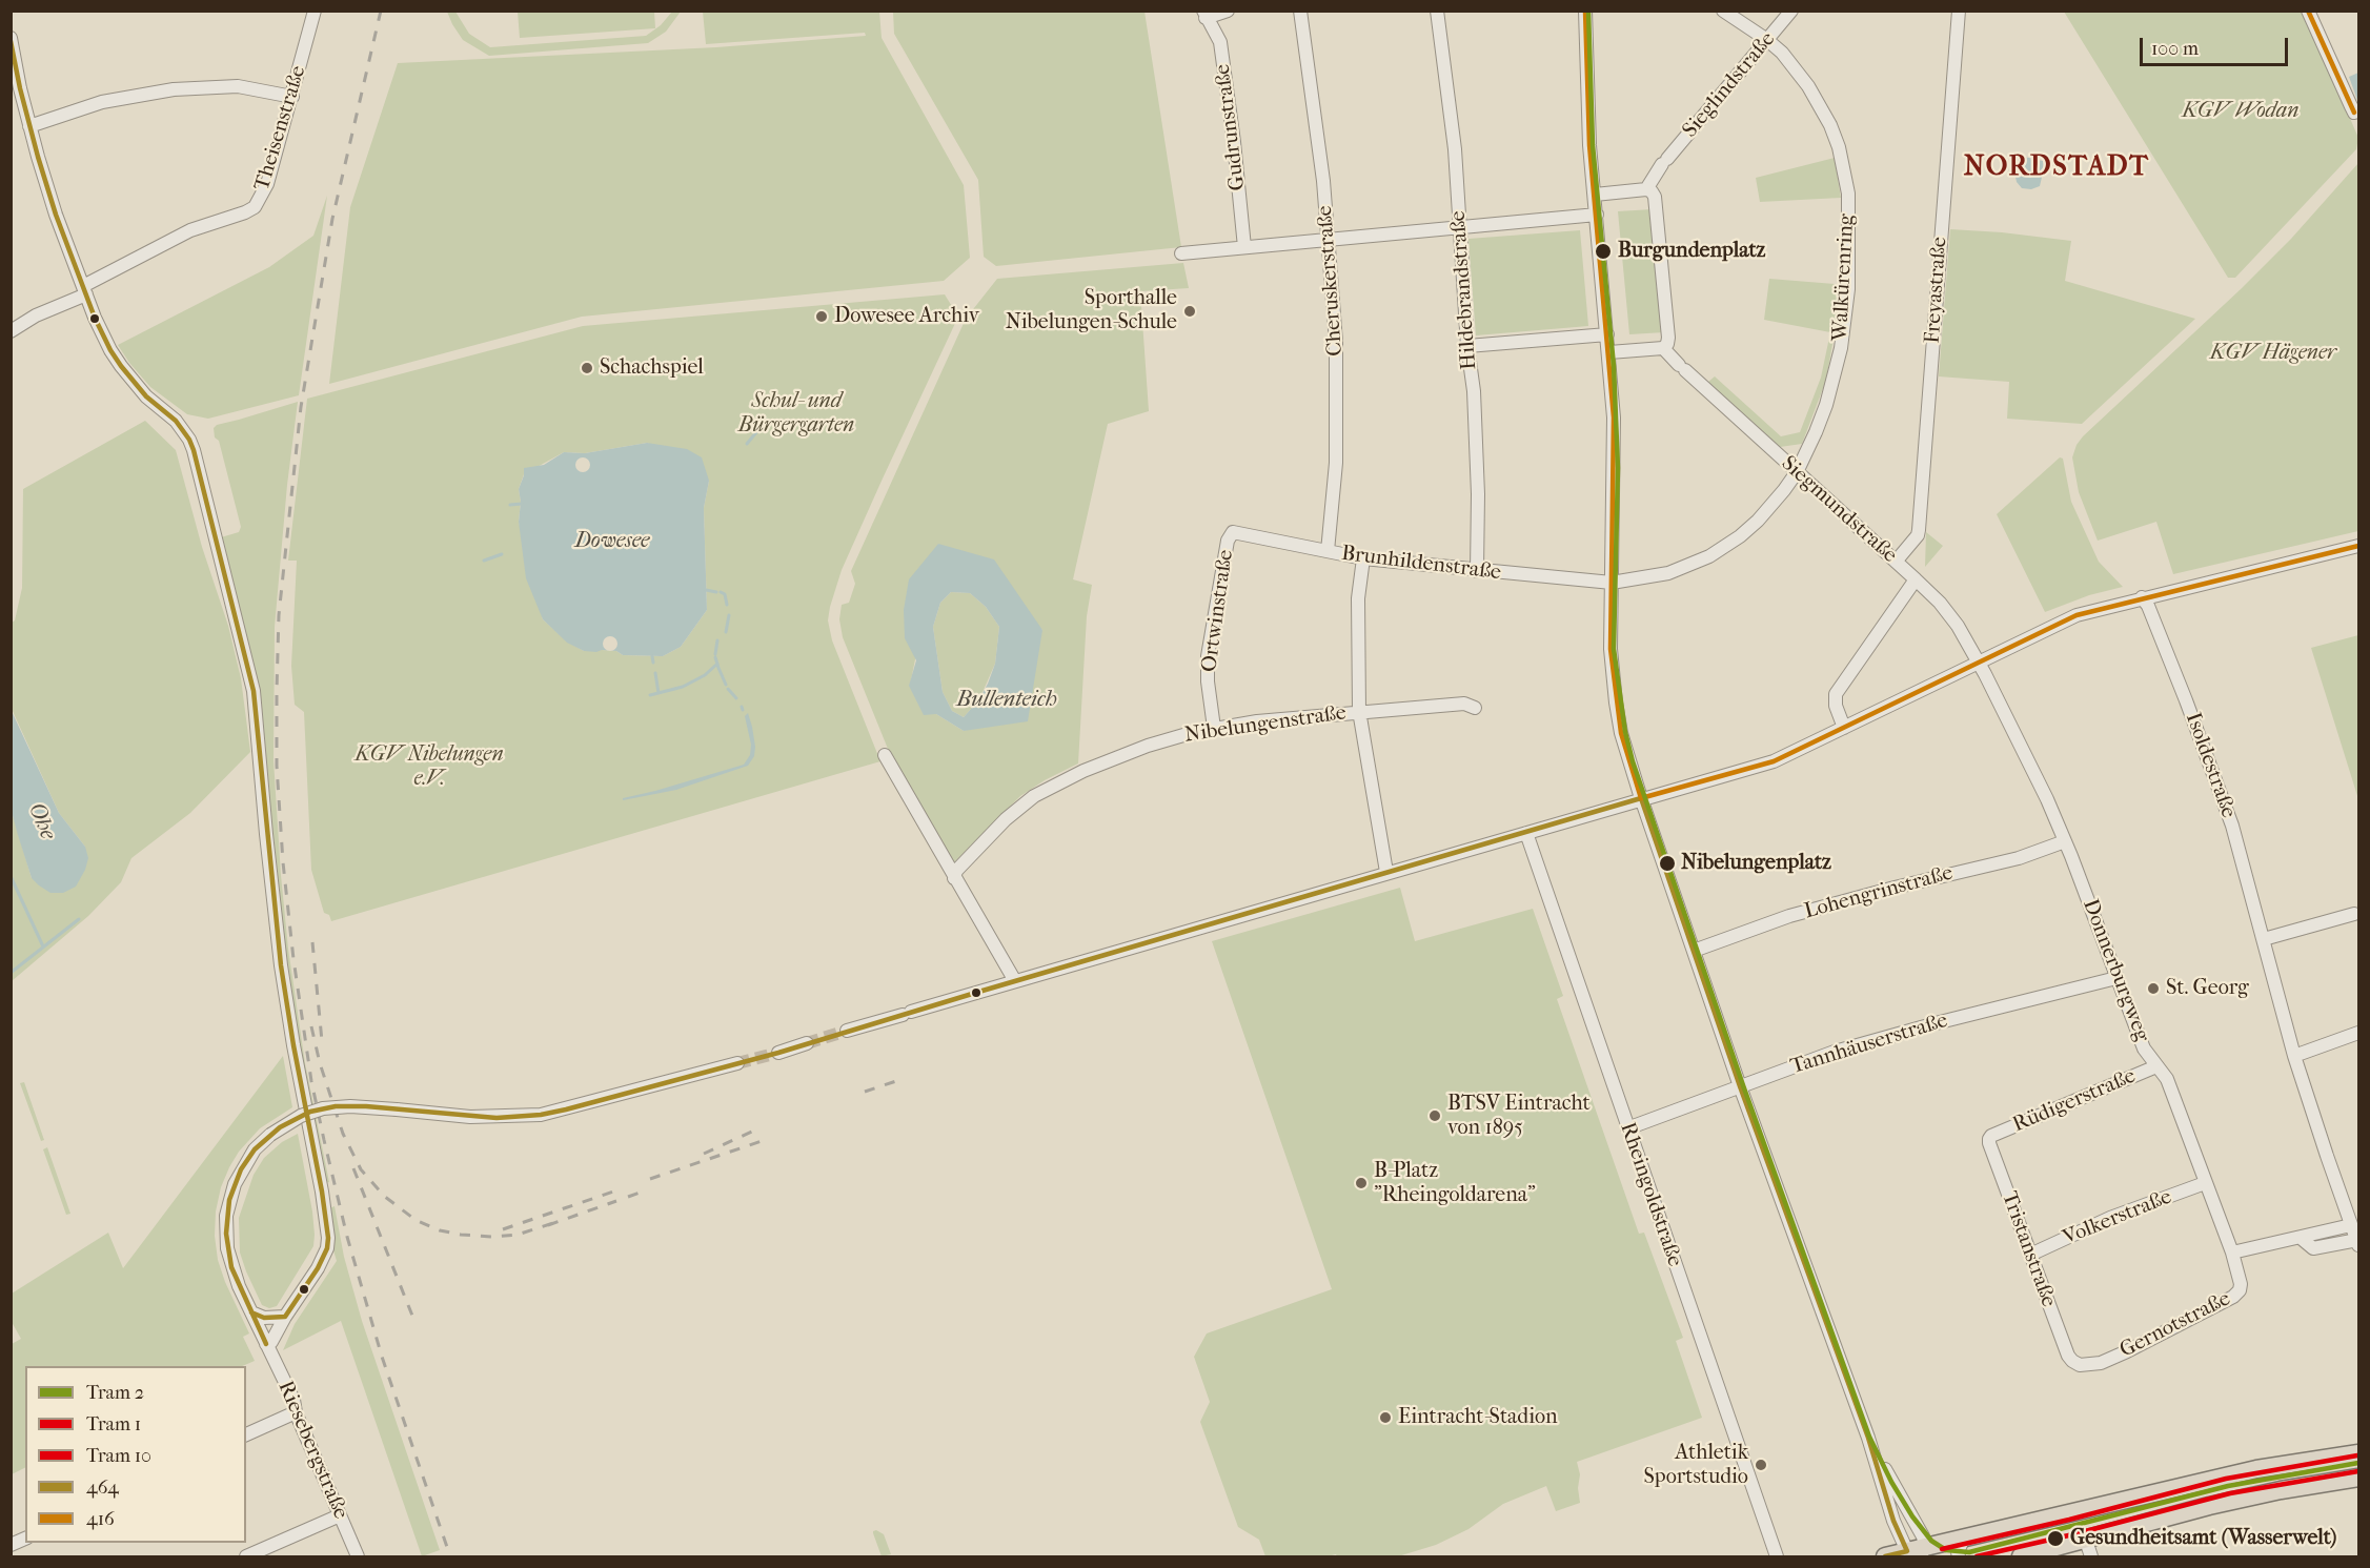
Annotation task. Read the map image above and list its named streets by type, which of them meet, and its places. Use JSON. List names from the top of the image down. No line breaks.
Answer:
{"streets":{"street":["Sieglindstraße","Gudrunstraße","Theisenstraße","Walkürenring","Cheruskerstraße","Hildebrandstraße","Freyastraße","Siegmundstraße","Brunhildenstraße","Ortwinstraße","Nibelungenstraße","Isoldestraße","Lohengrinstraße","Donnerburgweg","Tannhäuserstraße","Rüdigerstraße","Rheingoldstraße","Volkerstraße","Tristanstraße","Gernotstraße","Riesebergstraße"]},"crossings":[["Sieglindstraße","Walkürenring"],["Walkürenring","Siegmundstraße"],["Walkürenring","Brunhildenstraße"],["Cheruskerstraße","Brunhildenstraße"],["Hildebrandstraße","Brunhildenstraße"],["Freyastraße","Siegmundstraße"],["Siegmundstraße","Donnerburgweg"],["Brunhildenstraße","Ortwinstraße"],["Ortwinstraße","Nibelungenstraße"],["Lohengrinstraße","Donnerburgweg"],["Donnerburgweg","Tannhäuserstraße"],["Donnerburgweg","Rüdigerstraße"],["Donnerburgweg","Volkerstraße"],["Donnerburgweg","Gernotstraße"],["Tannhäuserstraße","Rheingoldstraße"],["Rüdigerstraße","Tristanstraße"],["Volkerstraße","Tristanstraße"],["Tristanstraße","Gernotstraße"]],"districts":["NORDSTADT"],"water":["Dowesee","Bullenteich","Ohe"],"parks":["KGV Wodan","KGV Hägener","Schul- und Bürgergarten","KGV Nibelungen e.V."],"places":["Burgundenplatz","Sporthalle Nibelungen-Schule","Dowesee Archiv","Schachspiel","Nibelungenplatz","St. Georg","BTSV Eintracht von 1895","B-Platz \"Rheingoldarena\"","Eintracht-Stadion","Athletik Sportstudio","Gesundheitsamt (Wasserwelt)"],"lines":["tram line 2","transit line 416","transit line 464","tram line 10","tram line 1"],"legend":["Tram 2","Tram 1","Tram 10","464","416"],"scale_bar":"100 m"}
